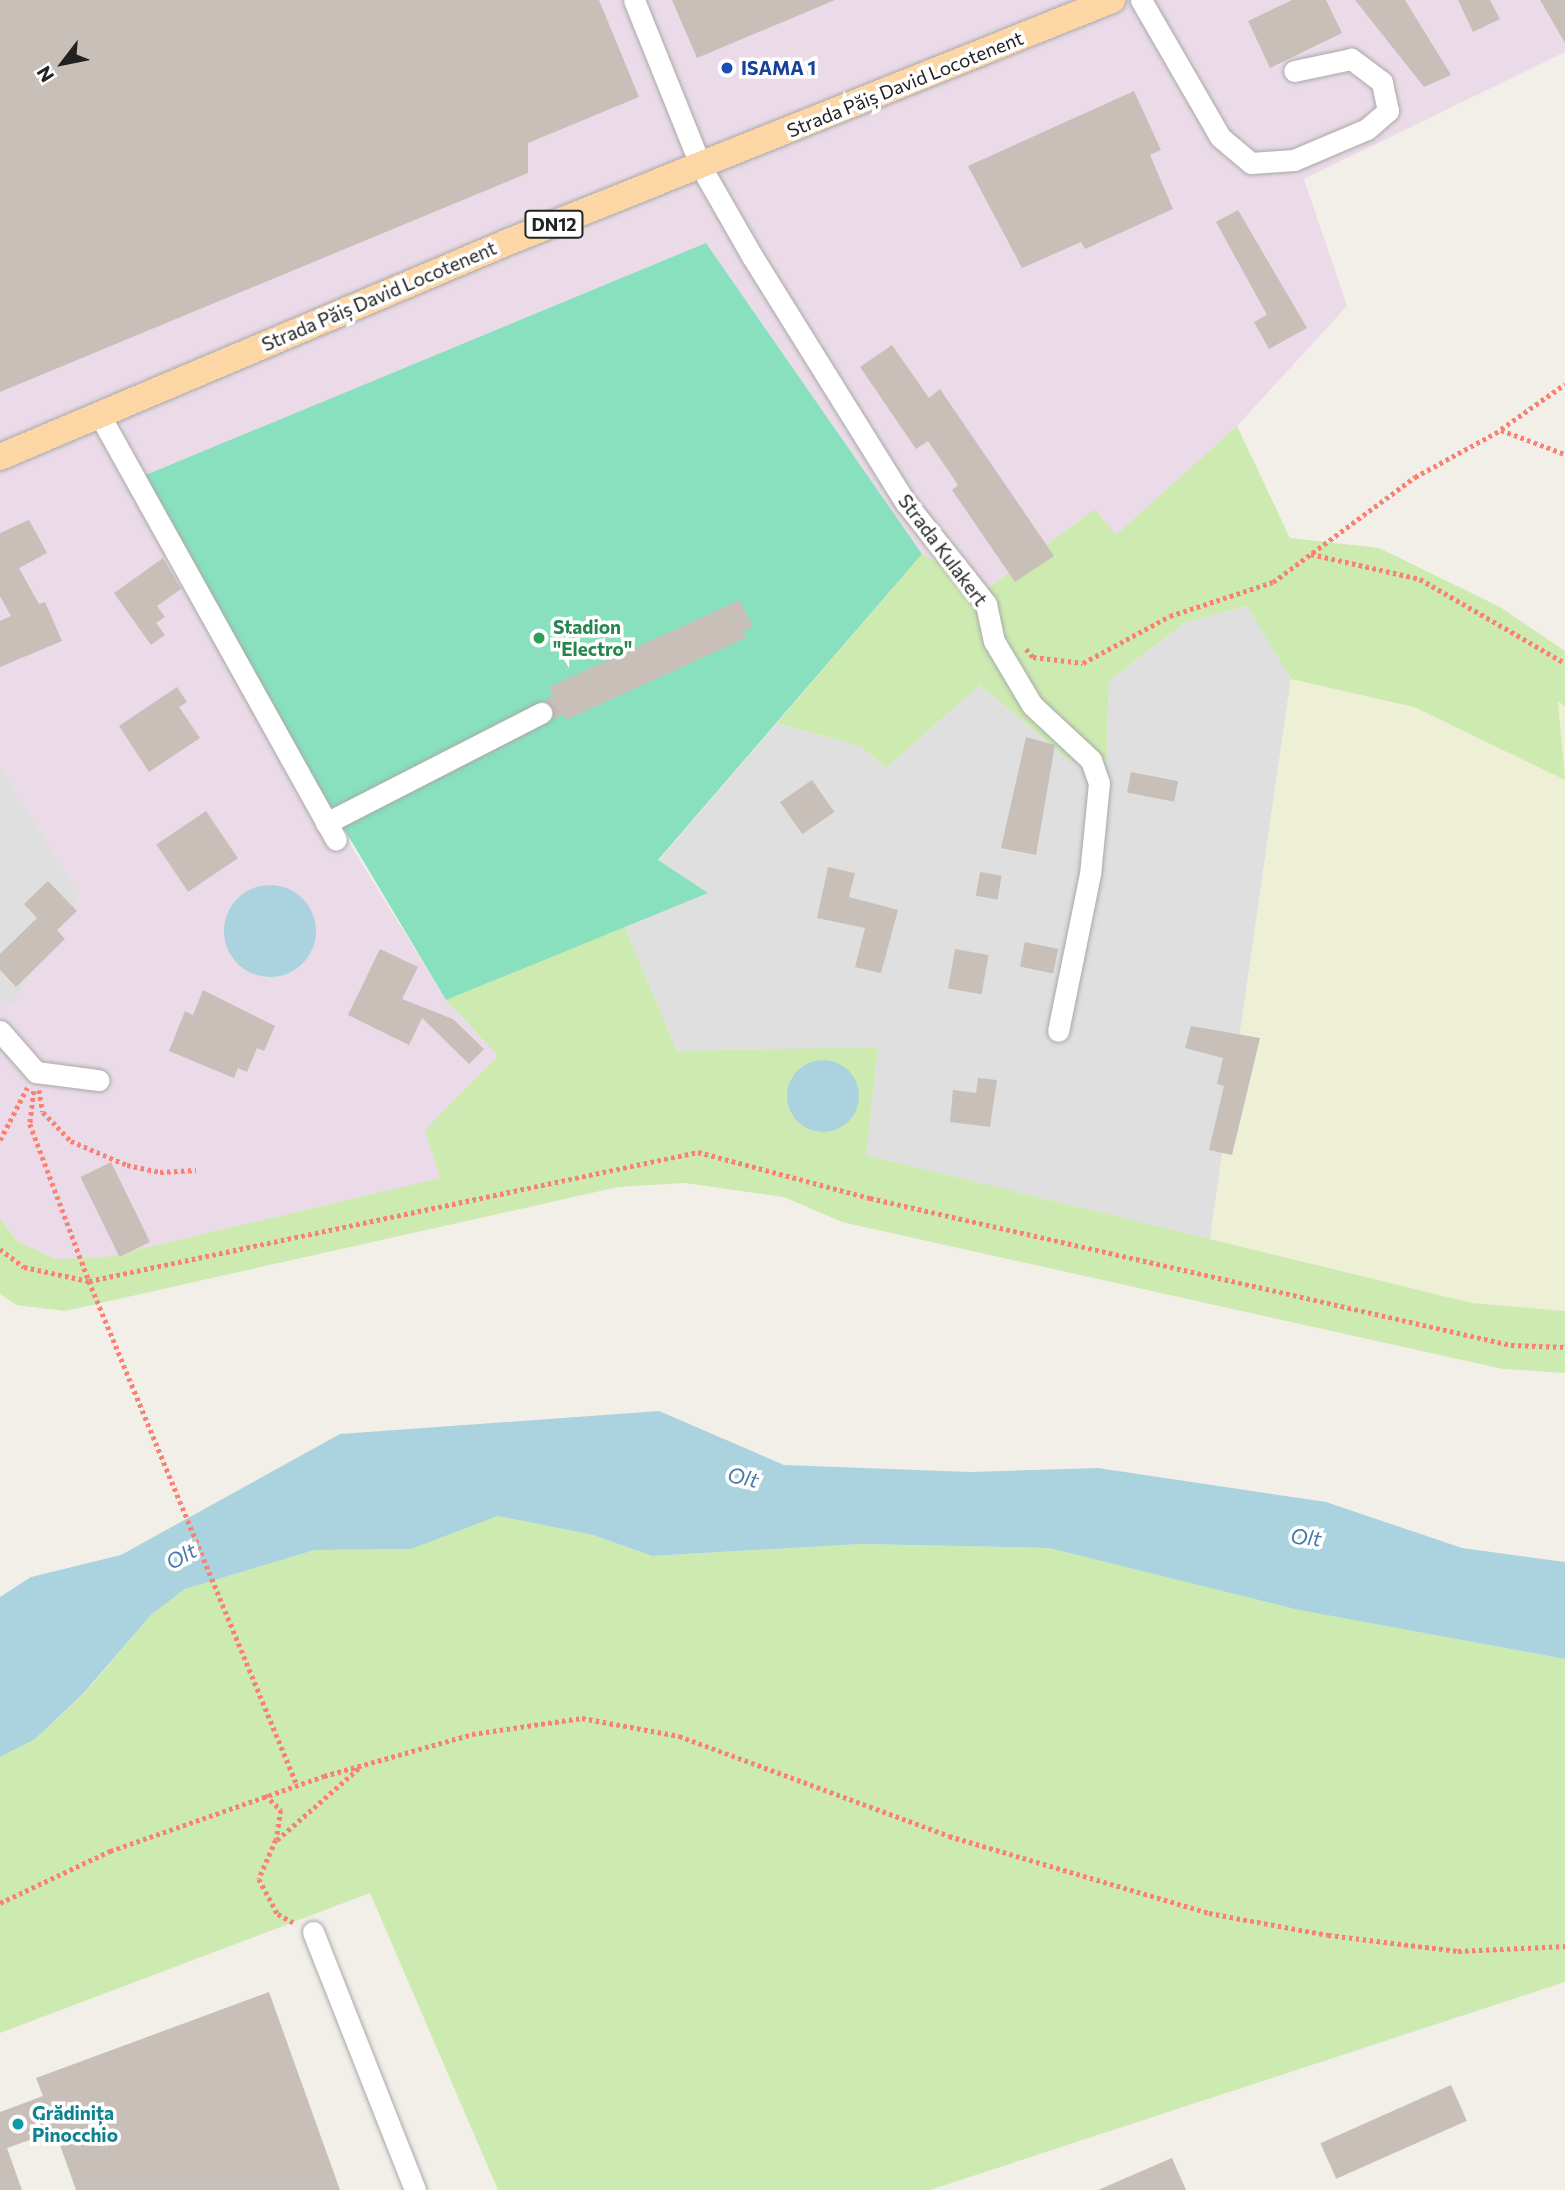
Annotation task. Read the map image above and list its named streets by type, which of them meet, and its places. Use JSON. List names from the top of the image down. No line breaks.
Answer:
{"streets":{"main road":["Strada Păiș David Locotenent","DN12"],"street":["Strada Kulakert"]},"crossings":[["Strada Păiș David Locotenent","Strada Kulakert"]],"water":["Olt"],"places":["ISAMA 1","Stadion \"Electro\"","Grădinița Pinocchio"],"north":"bottom left"}
